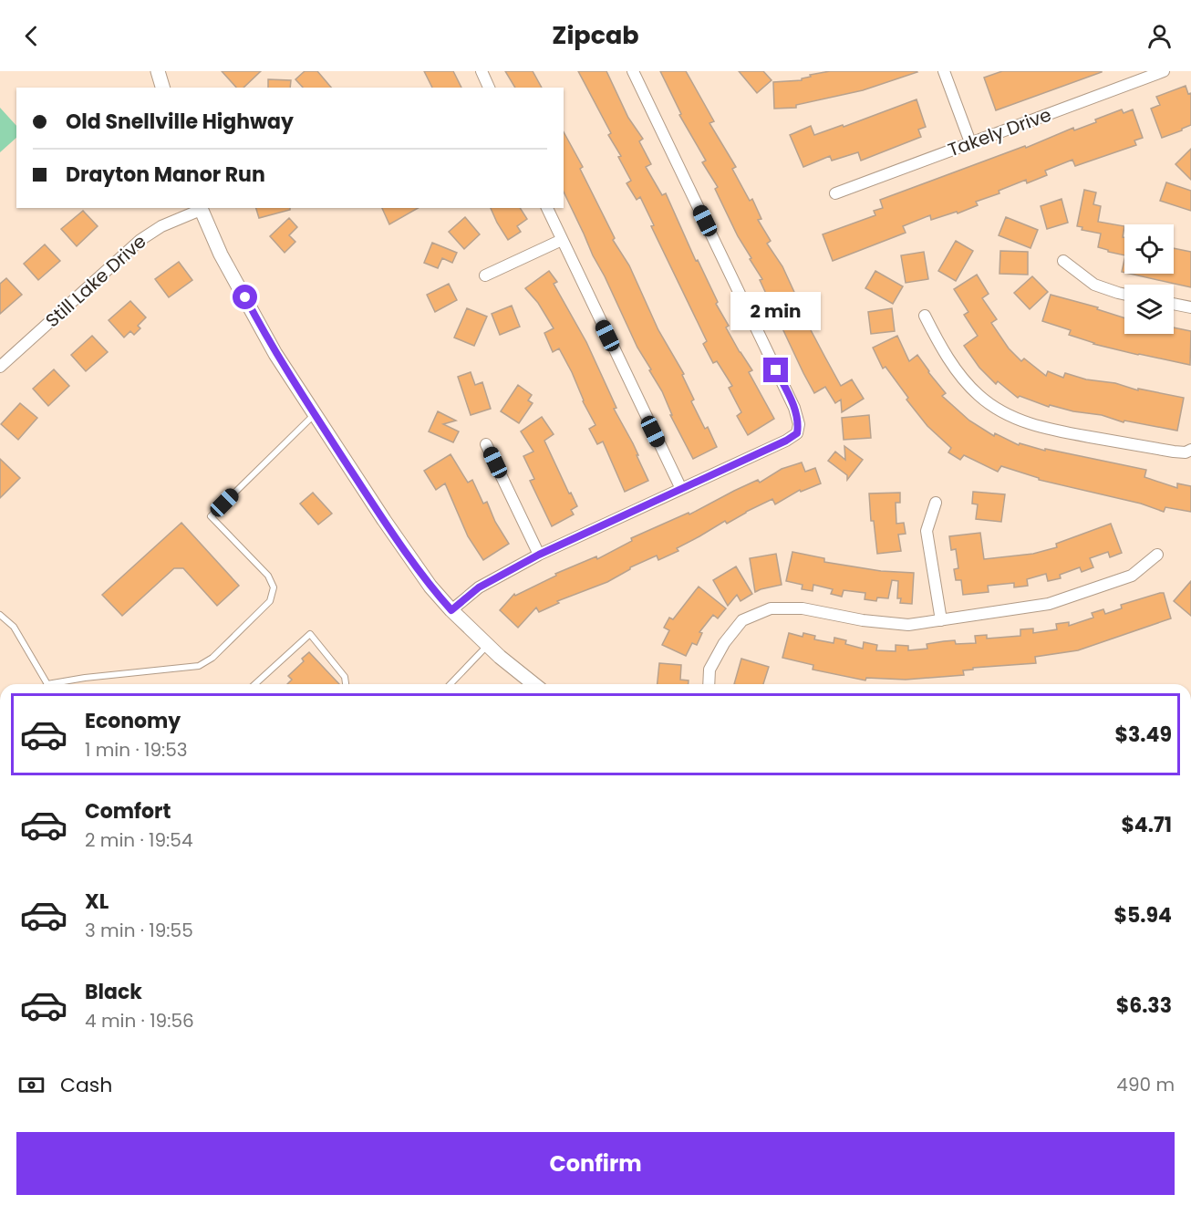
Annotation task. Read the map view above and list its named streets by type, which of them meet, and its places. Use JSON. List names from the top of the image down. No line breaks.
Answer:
{"streets":{"street":["Takely Drive","Still Lake Drive"]},"page":{"header":"Zipcab","banner":["Old Snellville Highway","Drayton Manor Run"],"bubble":"2 min","list":[{"name":"Economy","note":"1 min · 19:53","value":"$3.49"},{"name":"Comfort","note":"2 min · 19:54","value":"$4.71"},{"name":"XL","note":"3 min · 19:55","value":"$5.94"},{"name":"Black","note":"4 min · 19:56","value":"$6.33"}],"pay":["Cash","490 m"],"buttons":"Confirm"}}
